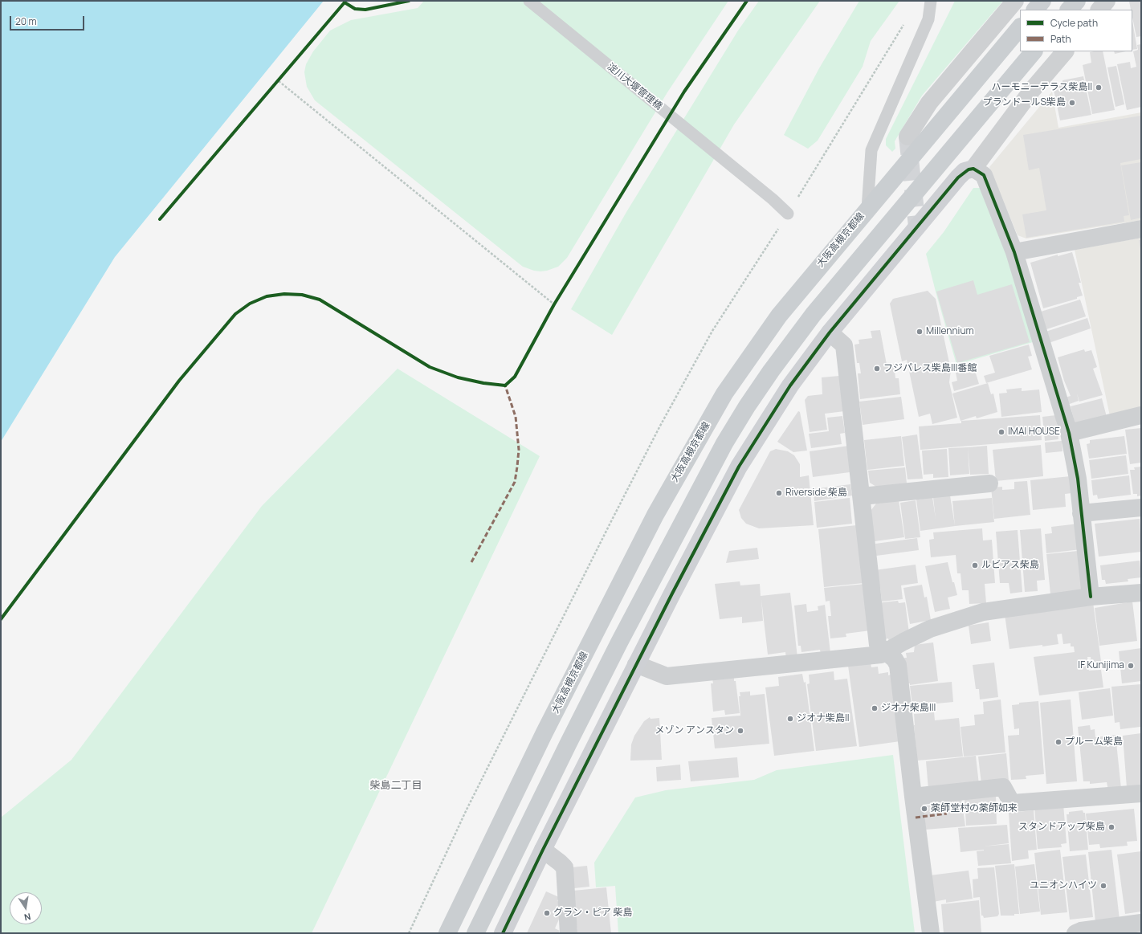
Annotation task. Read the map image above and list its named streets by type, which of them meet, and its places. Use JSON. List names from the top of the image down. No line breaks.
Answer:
{"streets":{"main road":["大阪高槻京都線"],"lane":["淀川大堰管理橋"]},"districts":["柴島二丁目"],"places":["ハーモニーテラス柴島II","プランドールS柴島","Millennium","フジパレス柴島III番館","IMAI HOUSE","Riverside 柴島","ルビアス柴島","IF Kunijima","ジオナ柴島III","ジオナ柴島II","メゾン アンスタン","プルーム柴島","薬師堂村の薬師如来","スタンドアップ柴島","ユニオンハイツ","グラン・ピア 柴島"],"legend":["Cycle path","Path"],"scale_bar":"20 m","north":"bottom"}
